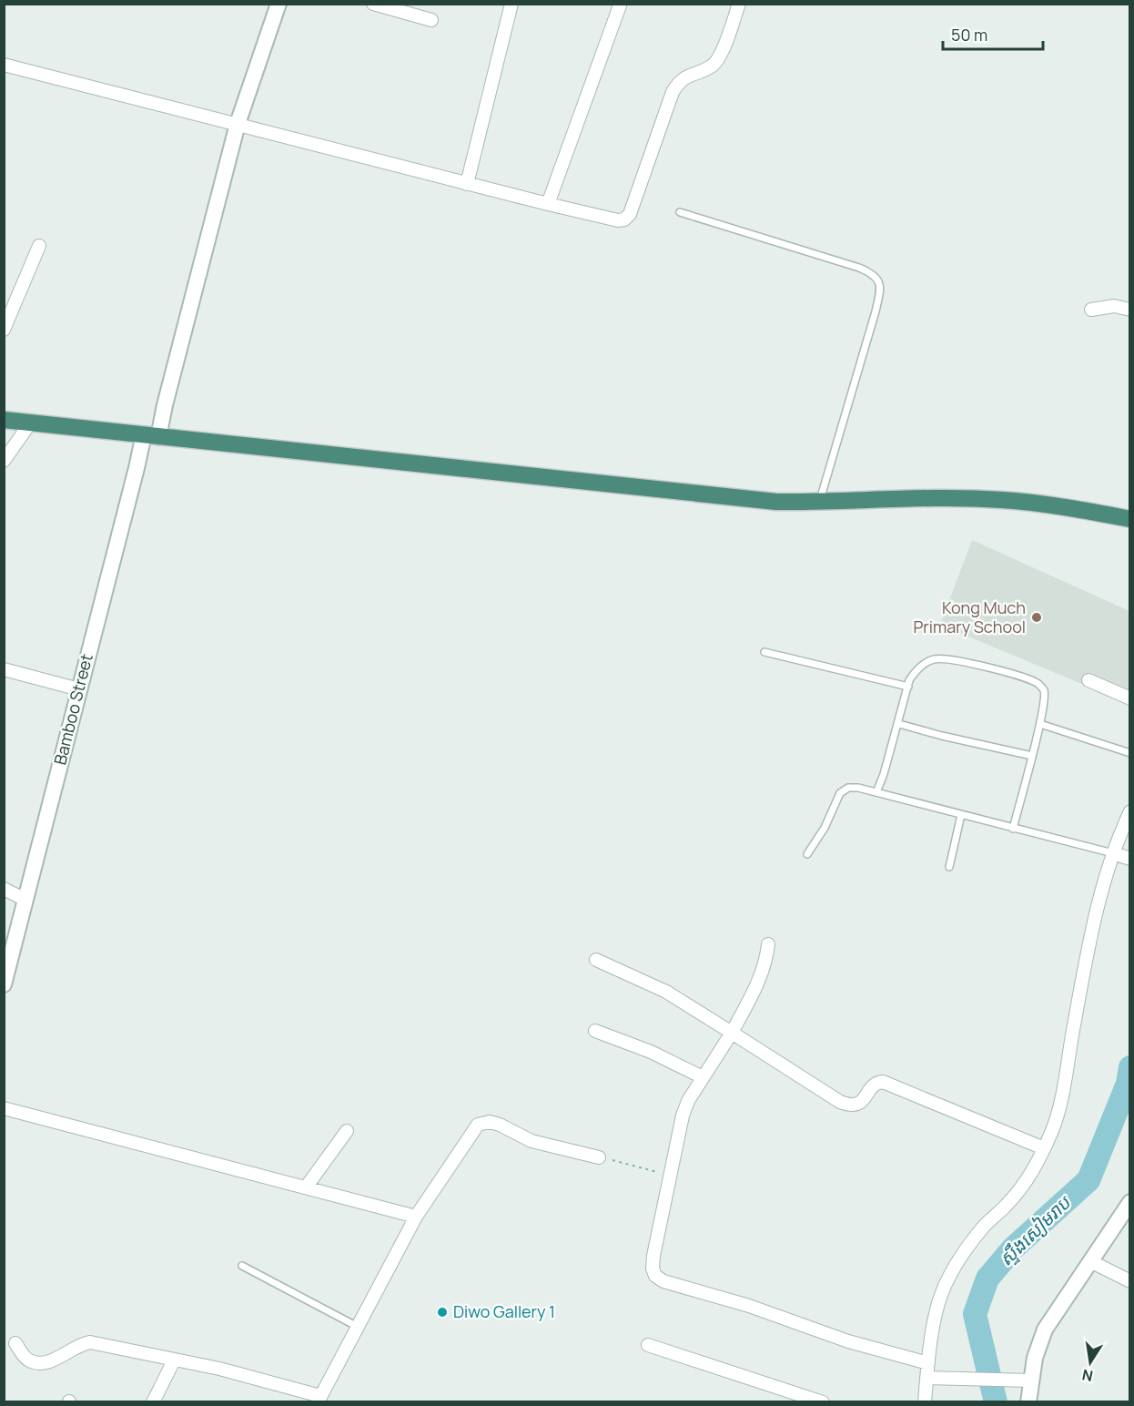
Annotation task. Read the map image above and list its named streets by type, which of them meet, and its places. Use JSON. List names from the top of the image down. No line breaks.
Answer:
{"streets":{"street":["Bamboo Street"]},"water":["ស្ទឹងសៀមរាប"],"places":["Kong Much Primary School","Diwo Gallery 1"],"scale_bar":"50 m","north":"bottom"}
